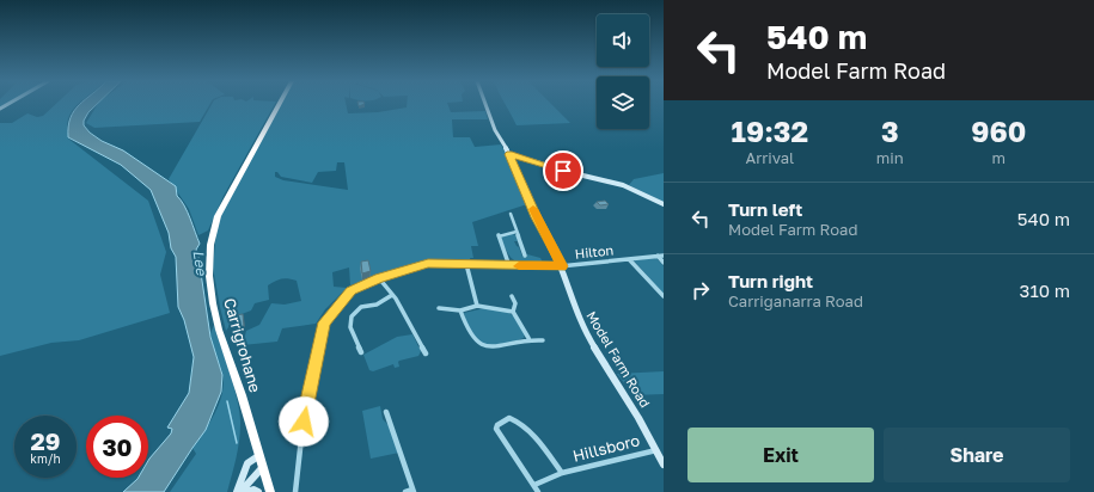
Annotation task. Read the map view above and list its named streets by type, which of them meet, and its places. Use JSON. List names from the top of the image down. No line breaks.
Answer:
{"streets":{"highway":["Carrigrohane"],"main road":["Model Farm Road"],"street":["Hilton","Hillsboro"]},"crossings":[["Hilton","Model Farm Road"],["Model Farm Road","Hillsboro"]],"water":["Lee"],"page":{"turn":["540 m","Model Farm Road"],"eta":["19:32","Arrival","3","min","960","m"],"list":[{"name":"Turn left","note":"Model Farm Road","value":"540 m"},{"name":"Turn right","note":"Carriganarra Road","value":"310 m"}],"speed":"29 km/h","limit":"30","buttons":["Exit","Share"]}}
